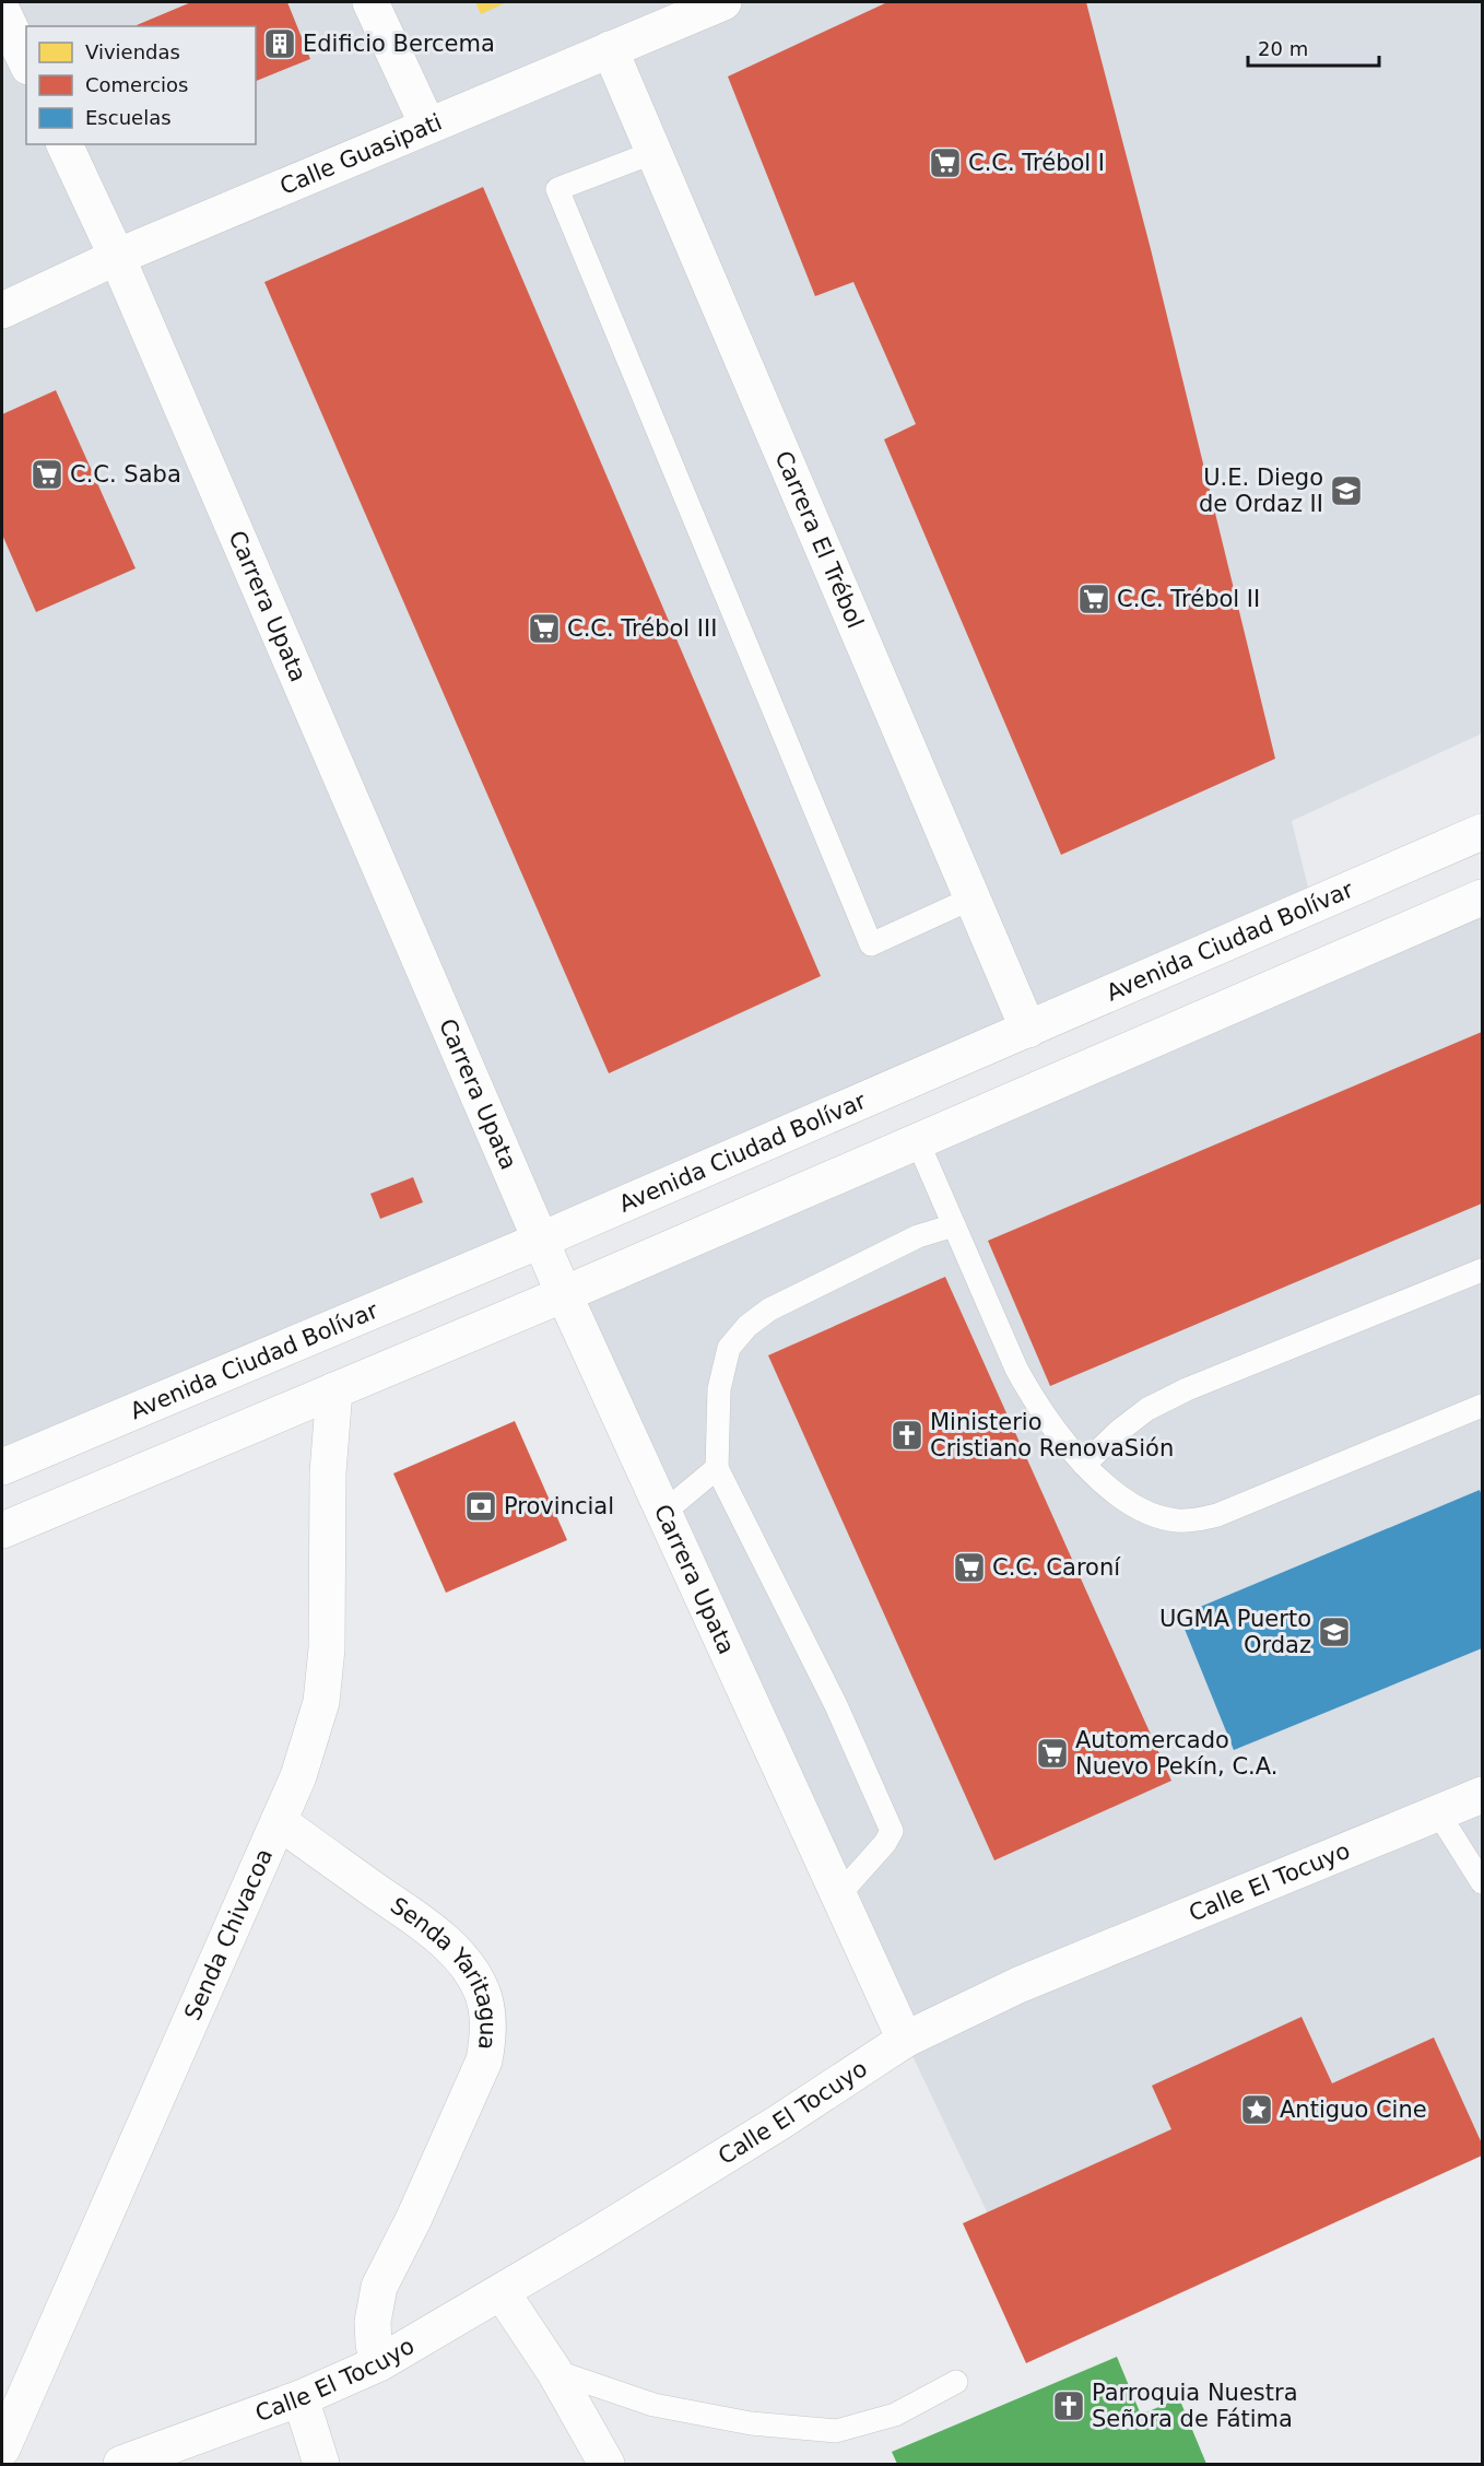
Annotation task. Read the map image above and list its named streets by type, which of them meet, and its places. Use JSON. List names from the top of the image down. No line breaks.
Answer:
{"streets":{"street":["Calle Guasipati","Carrera El Trébol","Carrera Upata","Avenida Ciudad Bolívar","Calle El Tocuyo","Senda Chivacoa","Senda Yaritagua"]},"crossings":[["Calle Guasipati","Carrera El Trébol"],["Calle Guasipati","Carrera Upata"],["Carrera El Trébol","Avenida Ciudad Bolívar"],["Carrera Upata","Avenida Ciudad Bolívar"],["Carrera Upata","Calle El Tocuyo"],["Calle El Tocuyo","Senda Yaritagua"],["Senda Chivacoa","Senda Yaritagua"]],"places":{"building":["Edificio Bercema"],"supermarket":["C.C. Trébol I","C.C. Saba","C.C. Trébol II","C.C. Trébol III","C.C. Caroní","Automercado Nuevo Pekín, C.A."],"school or university":["U.E. Diego de Ordaz II","UGMA Puerto Ordaz"],"church":["Ministerio Cristiano RenovaSión","Parroquia Nuestra Señora de Fátima"],"bank":["Provincial"],"place":["Antiguo Cine"]},"legend":["Viviendas","Comercios","Escuelas"],"scale_bar":"20 m"}
